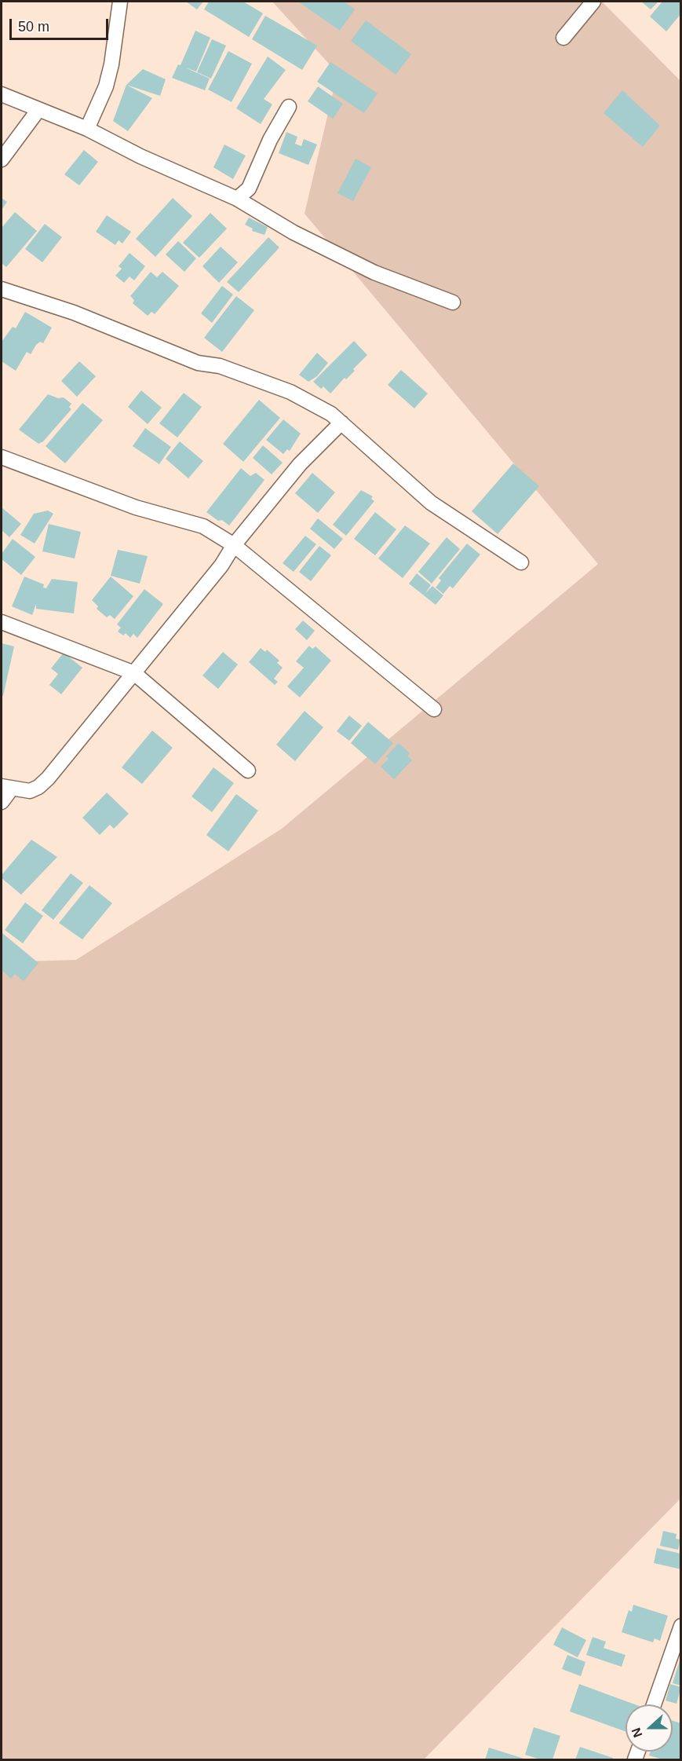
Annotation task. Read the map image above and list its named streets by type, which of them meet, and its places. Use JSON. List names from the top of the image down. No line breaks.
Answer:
{"scale_bar":"50 m","north":"left"}
